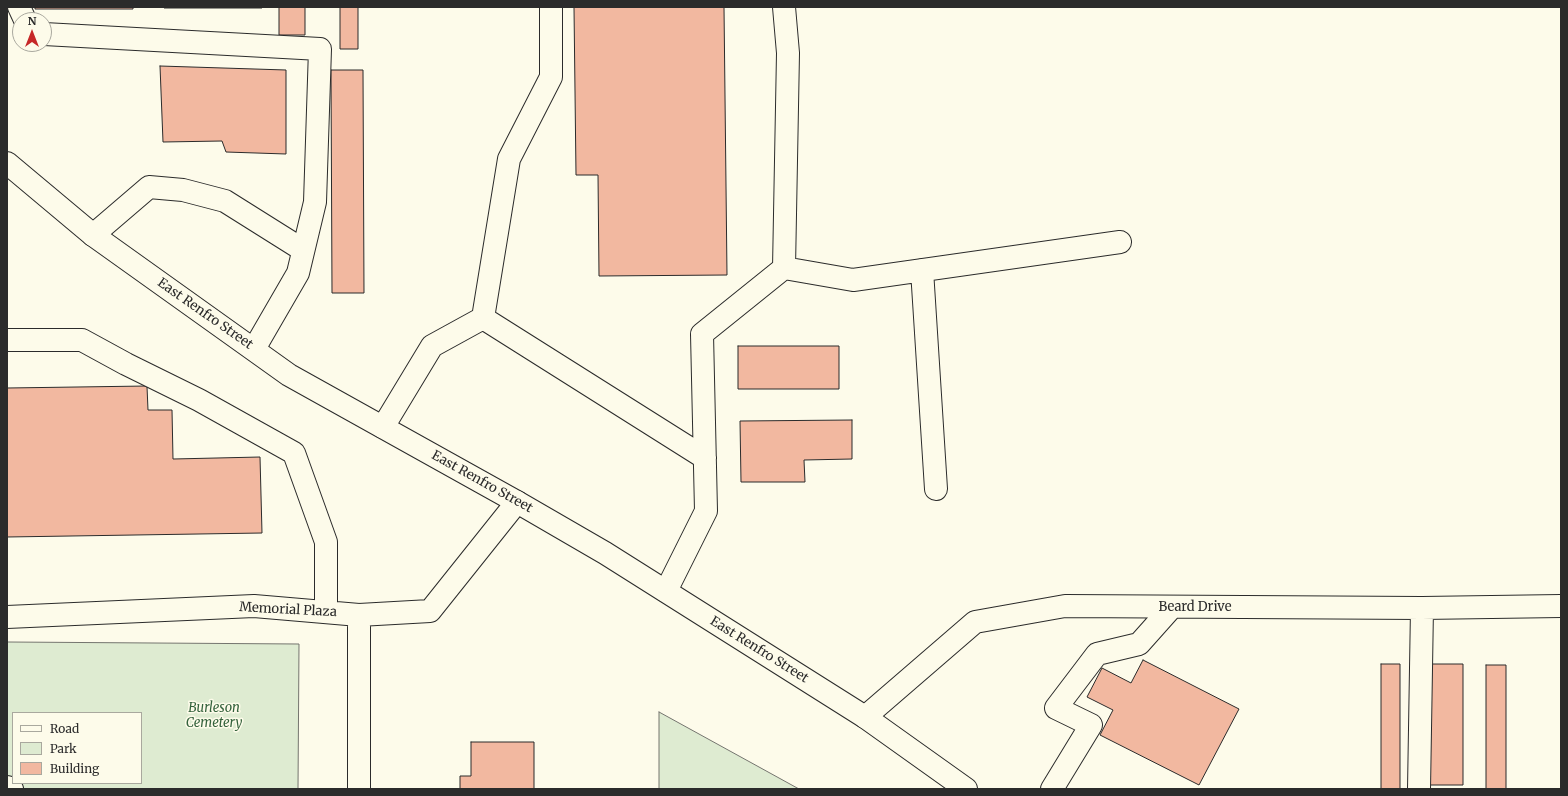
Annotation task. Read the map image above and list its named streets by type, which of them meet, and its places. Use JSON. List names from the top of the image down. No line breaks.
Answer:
{"streets":{"street":["East Renfro Street","Beard Drive","Memorial Plaza"]},"crossings":[["East Renfro Street","Beard Drive"],["East Renfro Street","Memorial Plaza"]],"parks":["Burleson Cemetery"],"legend":["Road","Park","Building"],"north":"top"}
